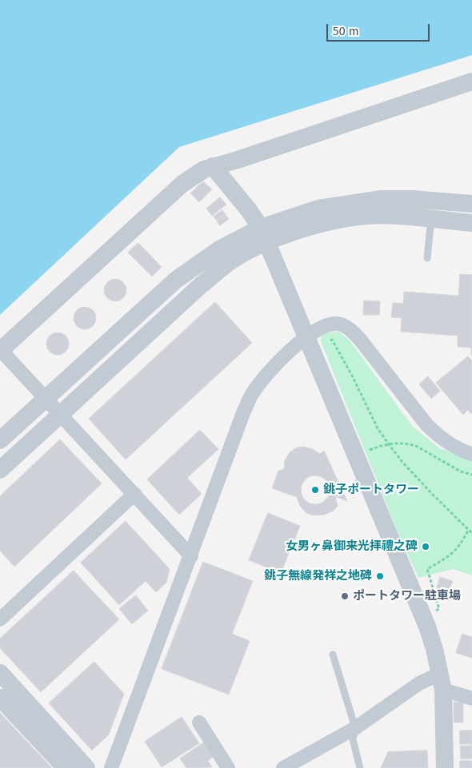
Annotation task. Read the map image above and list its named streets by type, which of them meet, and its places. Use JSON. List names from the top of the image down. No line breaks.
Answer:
{"places":["銚子ポートタワー","女男ヶ鼻御来光拝禮之碑","銚子無線発祥之地碑","ポートタワー駐車場"],"scale_bar":"50 m"}
